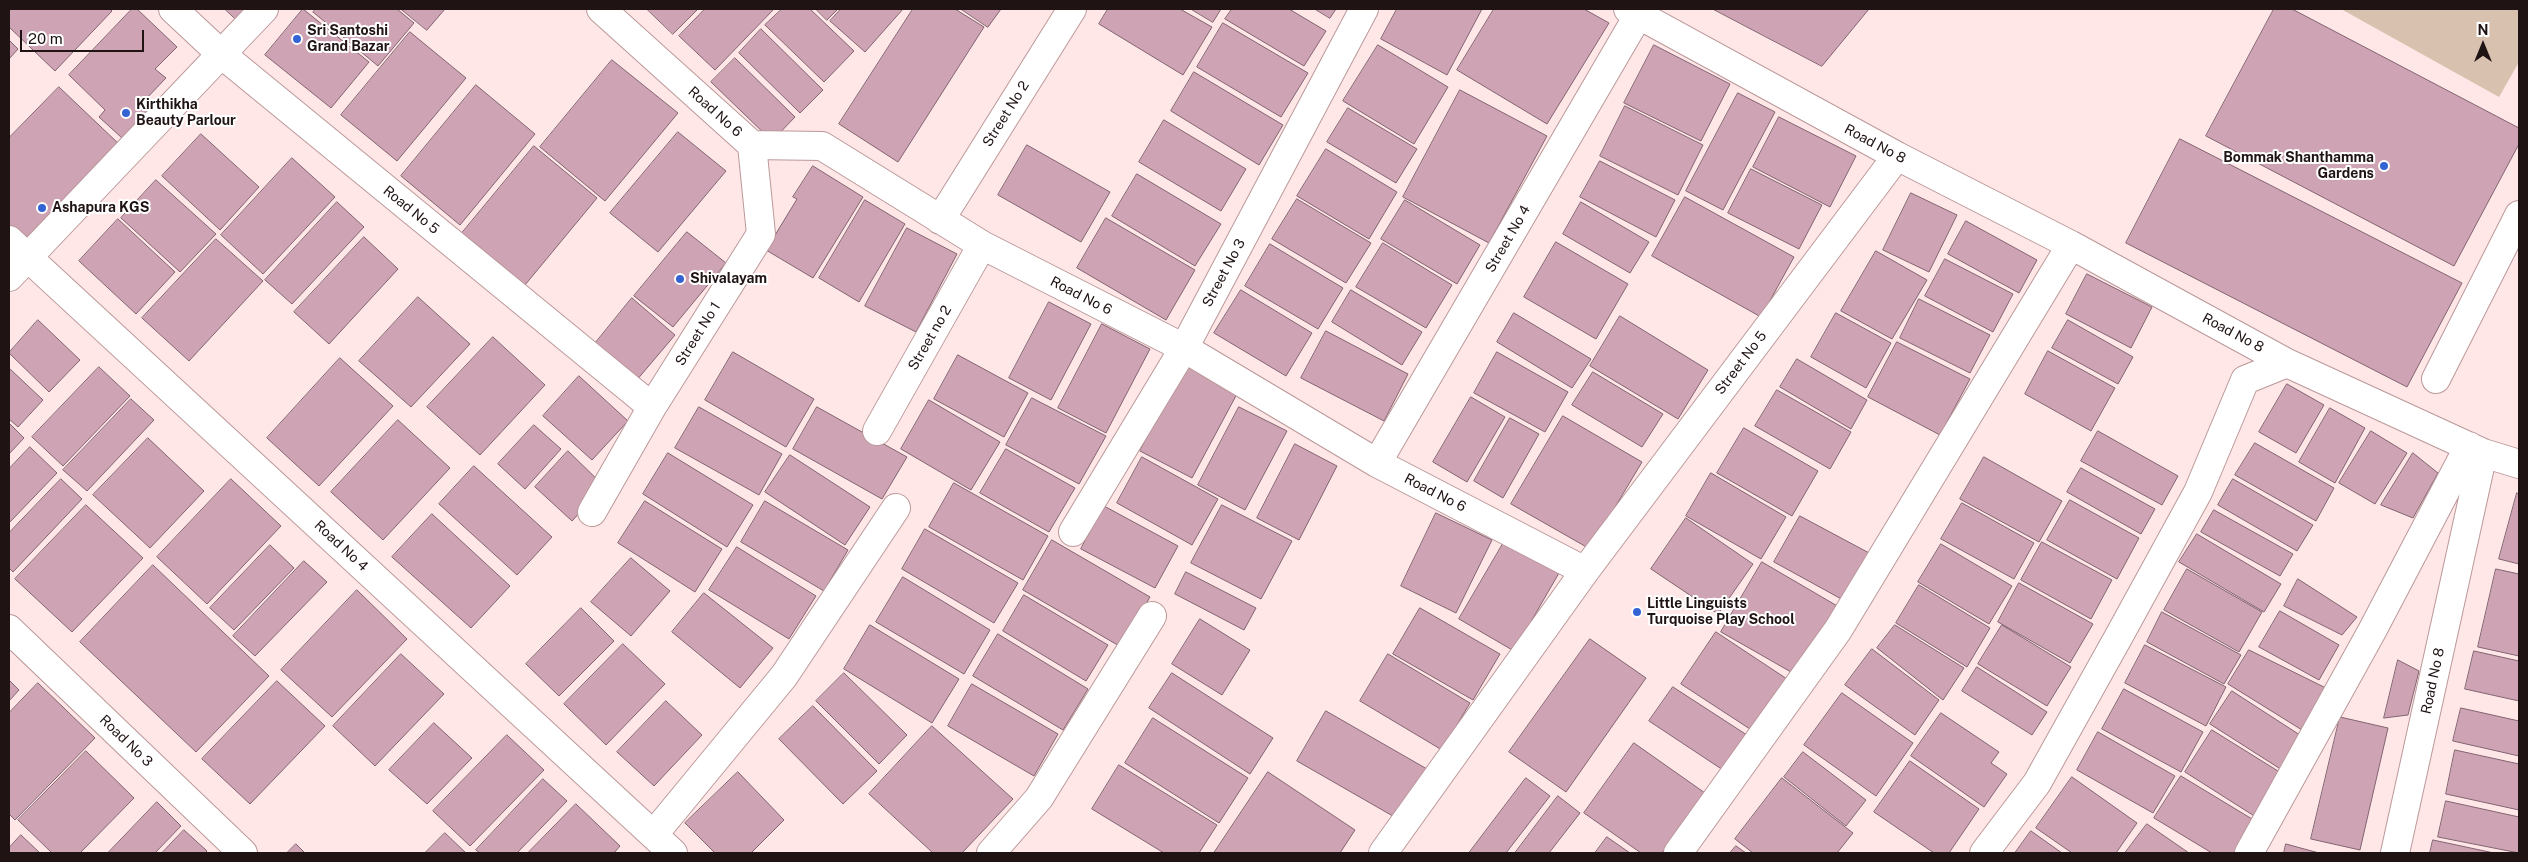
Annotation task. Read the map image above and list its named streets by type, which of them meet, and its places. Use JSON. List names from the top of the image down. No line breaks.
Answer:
{"streets":{"street":["Road No 6","Street No 2","Road No 8","Road No 5","Street No 4","Street No 3","Street No 1","Street no 2","Street No 5","Road No 4","Road No 3"]},"crossings":[["Road No 6","Street No 2"],["Road No 6","Street No 4"],["Road No 6","Street No 3"],["Road No 6","Street No 1"],["Road No 6","Street no 2"],["Road No 6","Street No 5"],["Road No 8","Street No 4"],["Road No 8","Street No 5"],["Road No 5","Street No 1"]],"places":["Sri Santoshi Grand Bazar","Kirthikha Beauty Parlour","Bommak Shanthamma Gardens","Ashapura KGS","Shivalayam","Little Linguists Turquoise Play School"],"scale_bar":"20 m","north":"top"}
